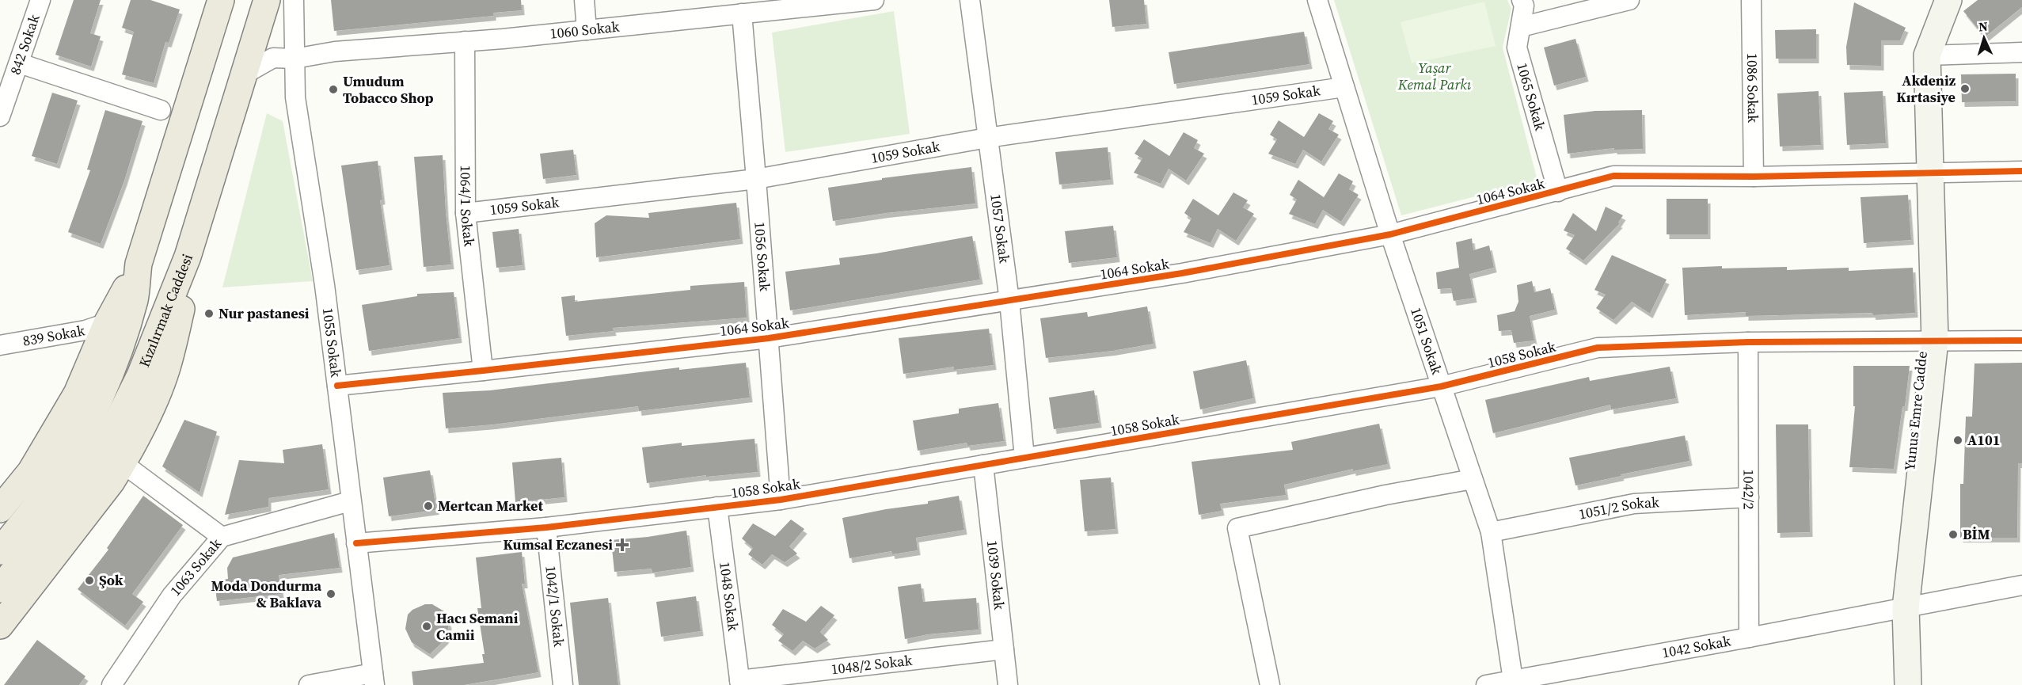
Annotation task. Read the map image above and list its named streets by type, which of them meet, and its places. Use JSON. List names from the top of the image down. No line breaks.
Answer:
{"streets":{"main road":["Kızılırmak Caddesi"],"street":["1060 Sokak","842 Sokak","1086 Sokak","1059 Sokak","1065 Sokak","1064 Sokak","1064/1 Sokak","1057 Sokak","1056 Sokak","839 Sokak","1051 Sokak","1055 Sokak","1058 Sokak","Yunus Emre Cadde","1042/2","1051/2 Sokak","1063 Sokak","1039 Sokak","1048 Sokak","1042/1 Sokak","1042 Sokak","1048/2 Sokak"]},"crossings":[["1060 Sokak","1064/1 Sokak"],["1060 Sokak","1056 Sokak"],["1060 Sokak","Kızılırmak Caddesi"],["1060 Sokak","1055 Sokak"],["1086 Sokak","1064 Sokak"],["1059 Sokak","1064/1 Sokak"],["1059 Sokak","1057 Sokak"],["1059 Sokak","1056 Sokak"],["1059 Sokak","1051 Sokak"],["1065 Sokak","1064 Sokak"],["1064 Sokak","1064/1 Sokak"],["1064 Sokak","1057 Sokak"],["1064 Sokak","1056 Sokak"],["1064 Sokak","1051 Sokak"],["1064 Sokak","1055 Sokak"],["1064 Sokak","Yunus Emre Cadde"],["1057 Sokak","1058 Sokak"],["1056 Sokak","1058 Sokak"],["1051 Sokak","1058 Sokak"],["1051 Sokak","1051/2 Sokak"],["1051 Sokak","1042 Sokak"],["1055 Sokak","1058 Sokak"],["1055 Sokak","1063 Sokak"],["1058 Sokak","Yunus Emre Cadde"],["1058 Sokak","1042/2"],["1058 Sokak","1039 Sokak"],["1058 Sokak","1048 Sokak"],["1058 Sokak","1042/1 Sokak"],["Yunus Emre Cadde","1042 Sokak"],["1042/2","1051/2 Sokak"],["1042/2","1042 Sokak"],["1039 Sokak","1048/2 Sokak"],["1048 Sokak","1048/2 Sokak"]],"parks":["Yaşar Kemal Parkı"],"places":{"other":["Akdeniz Kırtasiye","Umudum Tobacco Shop","Nur pastanesi","A101","Mertcan Market","BİM","Şok","Moda Dondurma & Baklava","Hacı Semani Camii"],"health":["Kumsal Eczanesi"]},"north":"top"}
